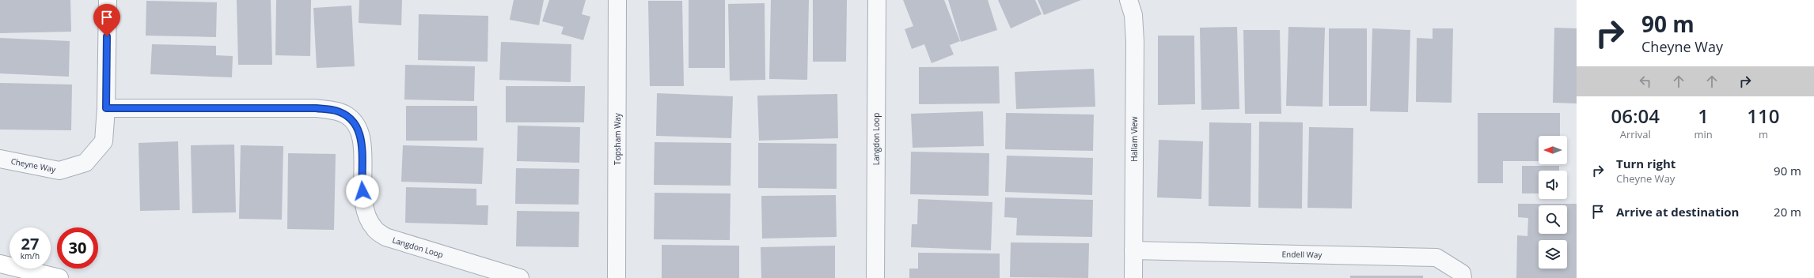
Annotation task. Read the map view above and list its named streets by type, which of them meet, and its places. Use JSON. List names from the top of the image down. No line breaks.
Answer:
{"streets":{"street":["Topsham Way","Langdon Loop","Hallam View","Cheyne Way","Endell Way"]},"crossings":[["Langdon Loop","Cheyne Way"],["Hallam View","Endell Way"]],"north":"left","page":{"turn":["90 m","Cheyne Way"],"eta":["06:04","Arrival","1","min","110","m"],"list":[{"name":"Turn right","note":"Cheyne Way","value":"90 m"},{"name":"Arrive at destination","value":"20 m"}],"speed":"27 km/h","limit":"30"}}
